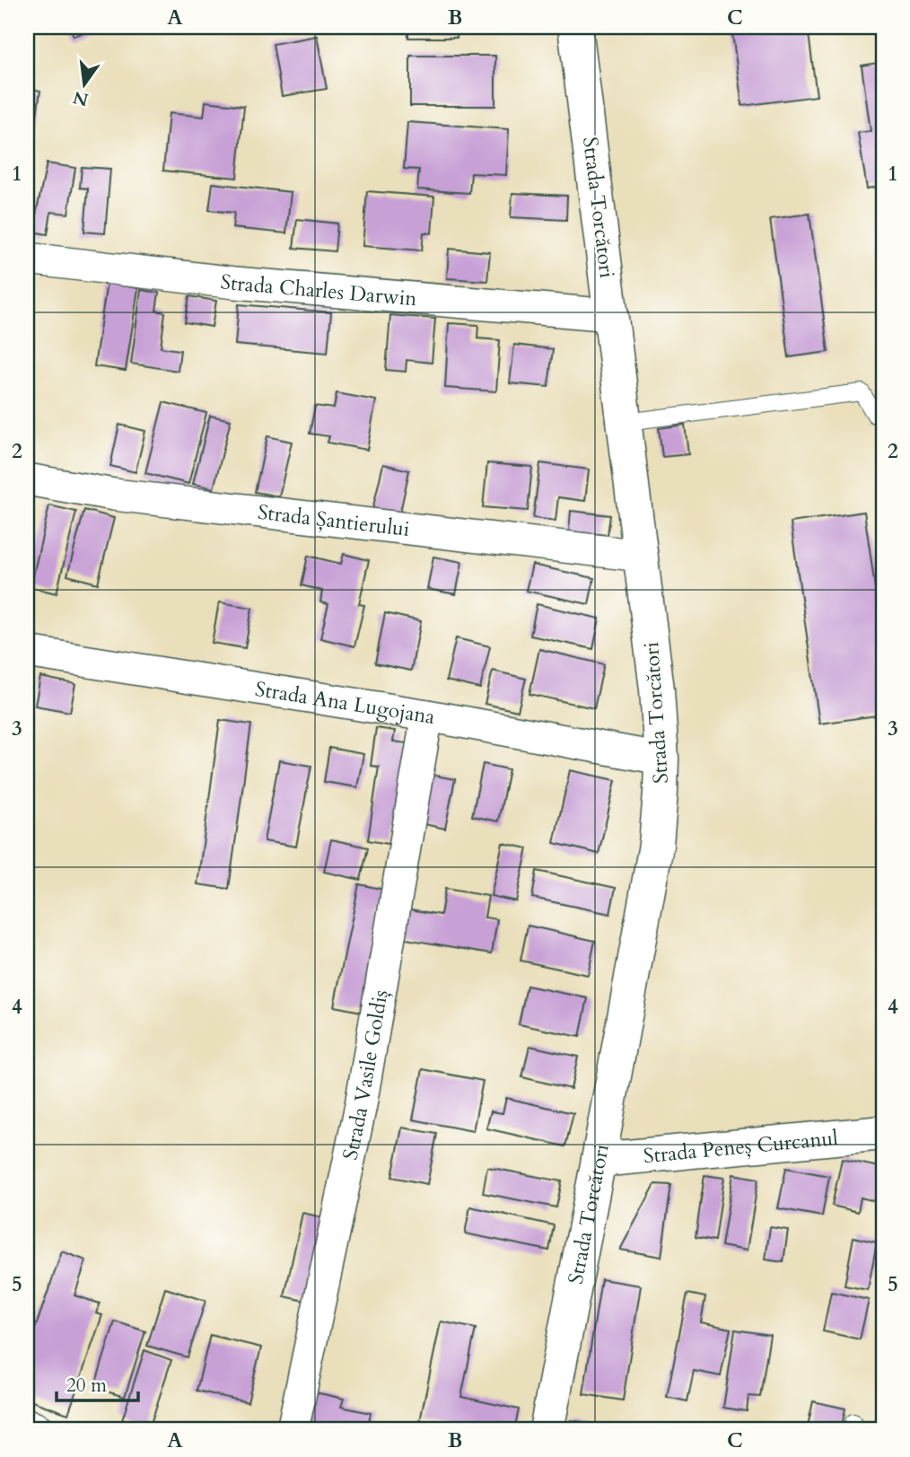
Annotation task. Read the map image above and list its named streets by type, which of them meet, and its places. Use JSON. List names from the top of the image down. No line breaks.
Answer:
{"streets":{"street":["Strada Torcători","Strada Charles Darwin","Strada Șantierului","Strada Ana Lugojana","Strada Vasile Goldiș","Strada Peneș Curcanul"]},"crossings":[["Strada Torcători","Strada Charles Darwin"],["Strada Torcători","Strada Șantierului"],["Strada Torcători","Strada Ana Lugojana"],["Strada Torcători","Strada Peneș Curcanul"],["Strada Ana Lugojana","Strada Vasile Goldiș"]],"scale_bar":"20 m","north":"bottom","grid":{"columns":["A","B","C"],"rows":["1","2","3","4","5"]}}
